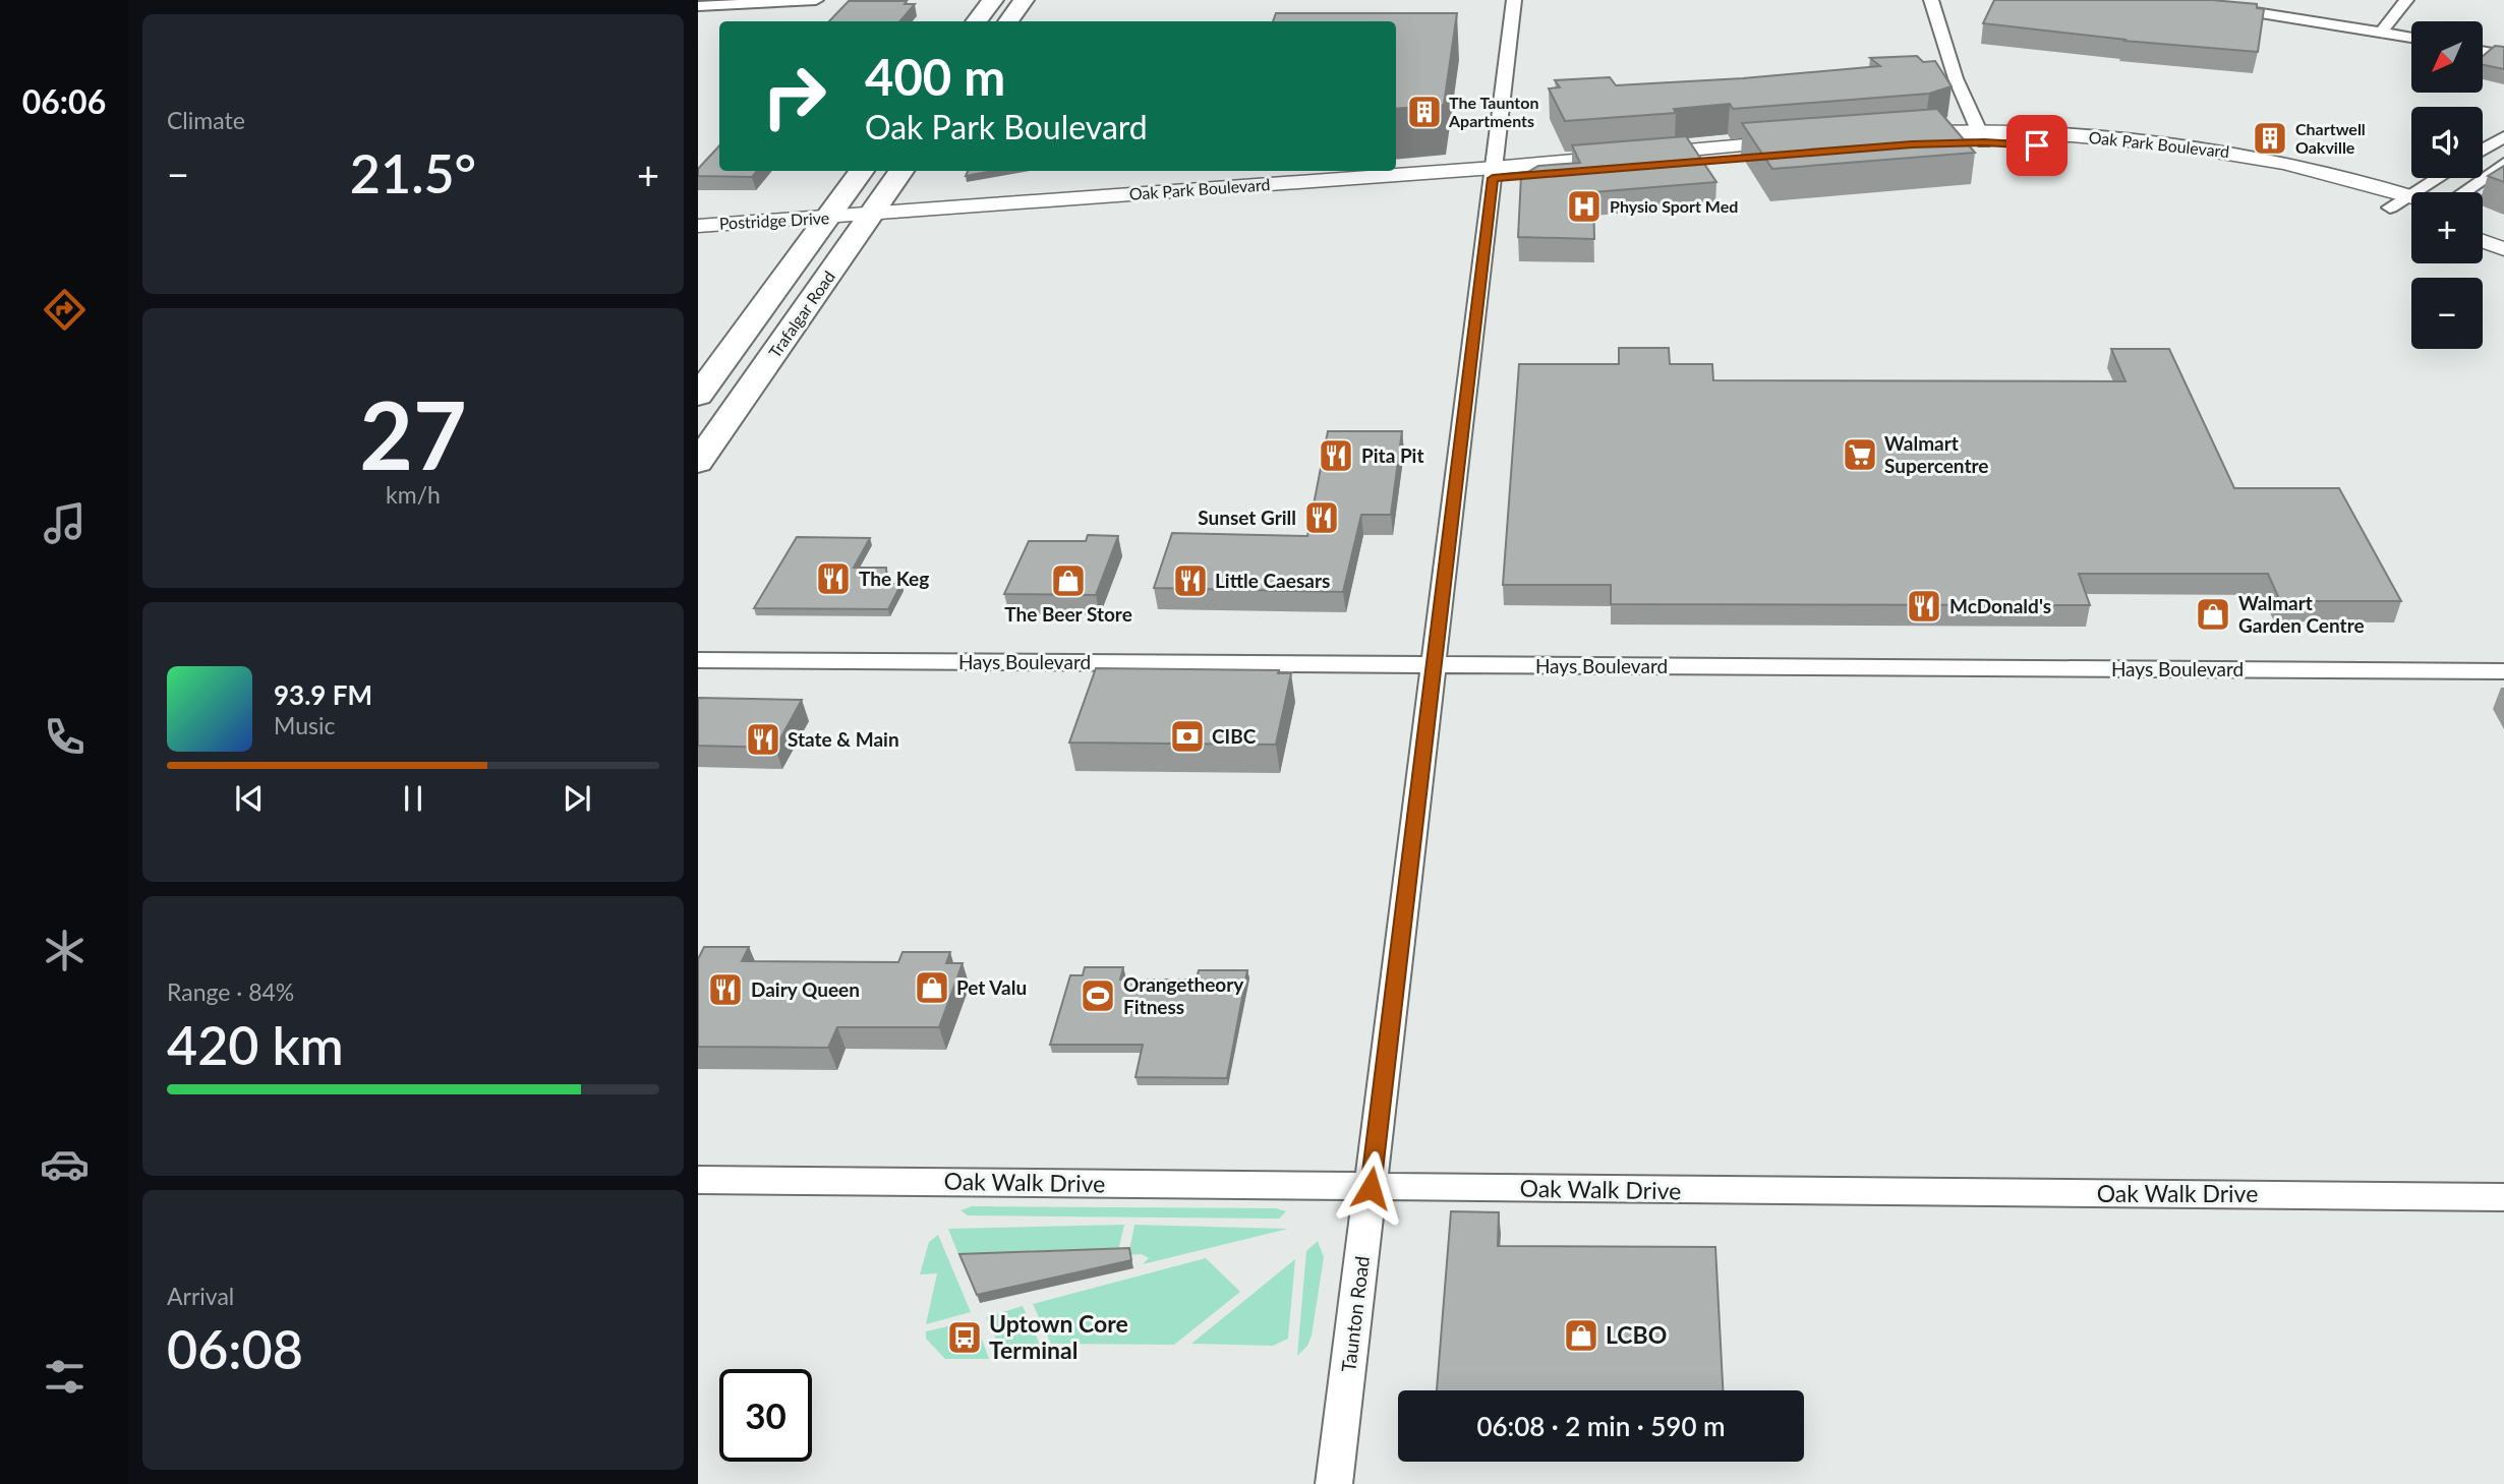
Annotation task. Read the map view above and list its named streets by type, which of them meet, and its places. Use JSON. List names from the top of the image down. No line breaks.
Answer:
{"streets":{"main road":["Trafalgar Road"],"street":["Oak Park Boulevard","Postridge Drive","Hays Boulevard","Oak Walk Drive","Taunton Road"]},"crossings":[["Oak Park Boulevard","Postridge Drive"],["Oak Park Boulevard","Trafalgar Road"],["Oak Park Boulevard","Taunton Road"],["Postridge Drive","Trafalgar Road"],["Hays Boulevard","Taunton Road"],["Oak Walk Drive","Taunton Road"]],"places":{"building":["The Taunton Apartments","Chartwell Oakville"],"hospital":["Physio Sport Med"],"supermarket":["Walmart Supercentre"],"restaurant":["Pita Pit","Sunset Grill","The Keg","Little Caesars","McDonald's","State & Main","Dairy Queen"],"shop":["The Beer Store","Walmart Garden Centre","Pet Valu","LCBO"],"bank":["CIBC"],"sports":["Orangetheory Fitness"],"bus stop":["Uptown Core Terminal"]},"north":"bottom left","page":{"tabs":"06:06","tile":["Climate",["27","km/h"],["Range · 84%","420 km"],["Arrival","06:08"]],"map_buttons":["+","−"],"turn":["400 m","Oak Park Boulevard"],"heat":["−","21.5°","+"],"song":["93.9 FM","Music"],"limit":"30","trip":"06:08 · 2 min · 590 m"}}
